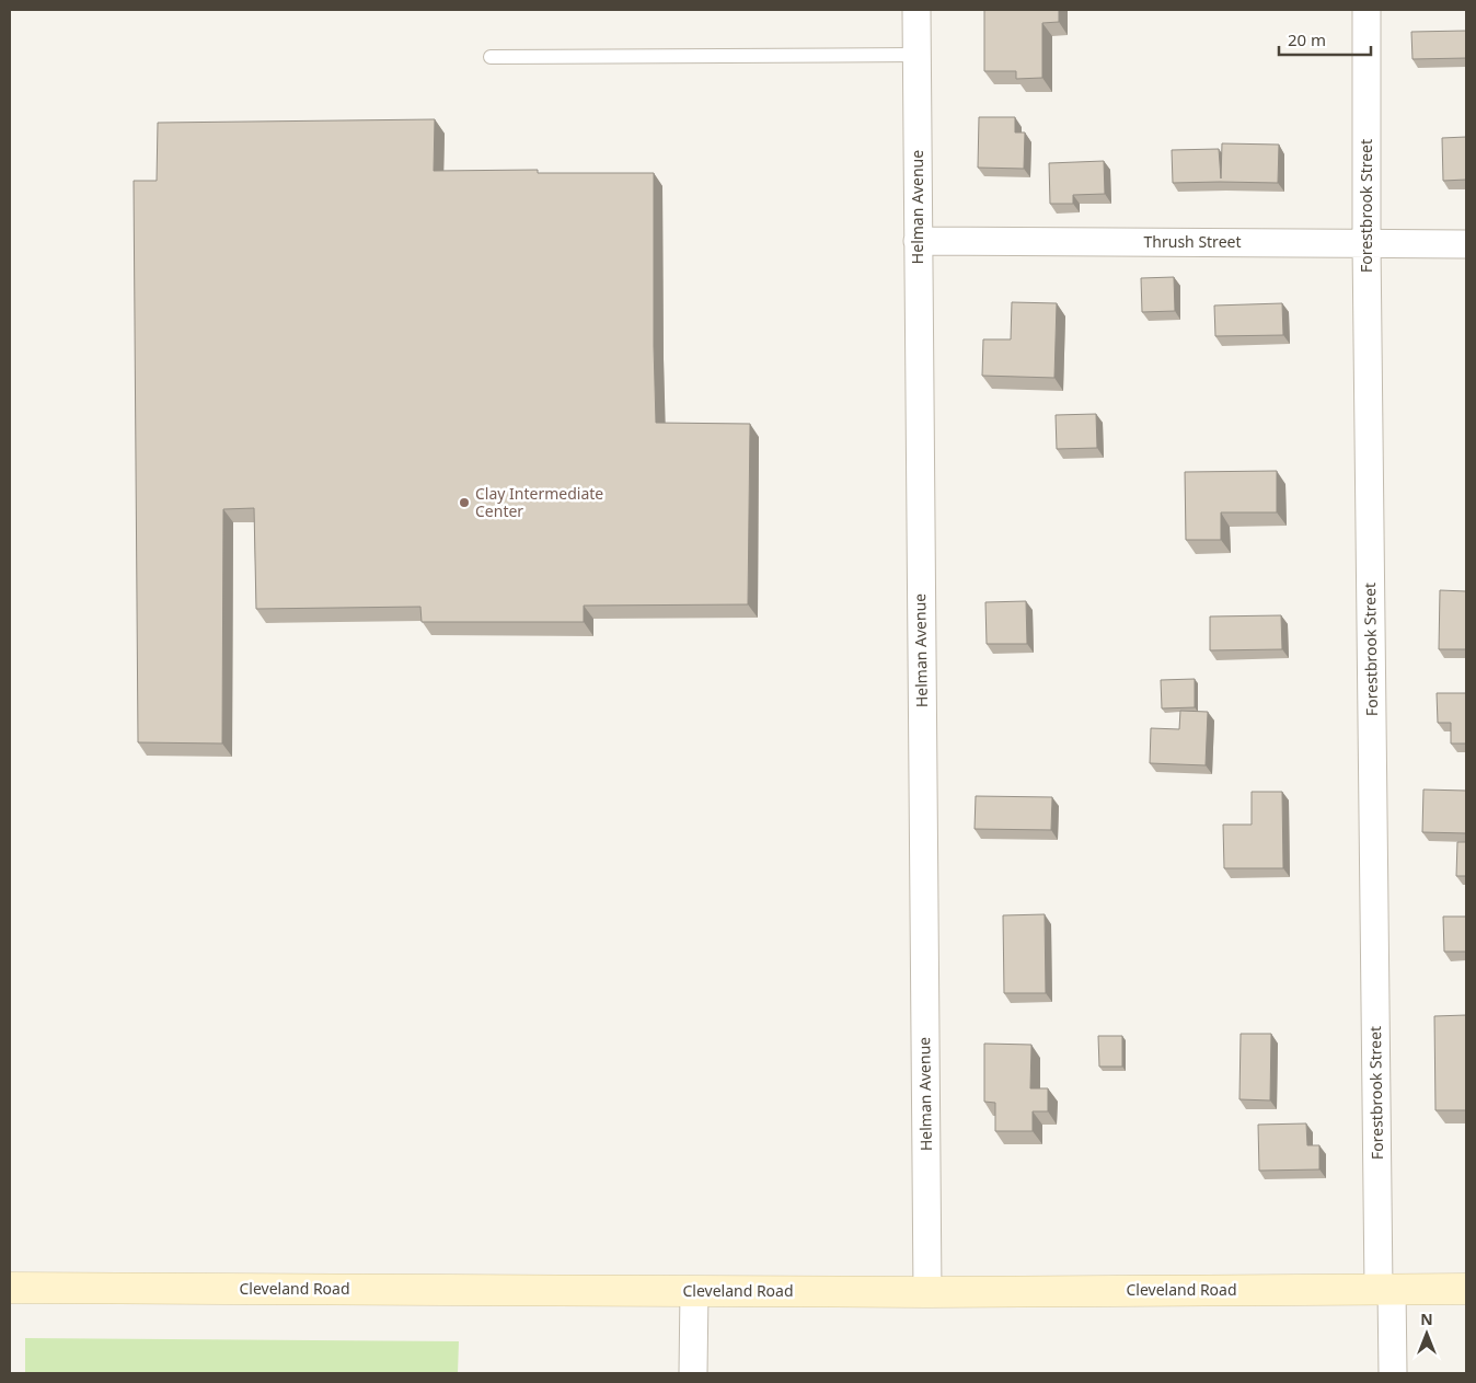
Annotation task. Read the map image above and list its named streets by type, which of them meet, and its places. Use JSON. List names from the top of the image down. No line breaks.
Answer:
{"streets":{"main road":["Cleveland Road"],"street":["Forestbrook Street","Helman Avenue","Thrush Street"]},"crossings":[["Forestbrook Street","Thrush Street"],["Forestbrook Street","Cleveland Road"],["Helman Avenue","Thrush Street"],["Helman Avenue","Cleveland Road"]],"places":["Clay Intermediate Center"],"scale_bar":"20 m","north":"top"}
